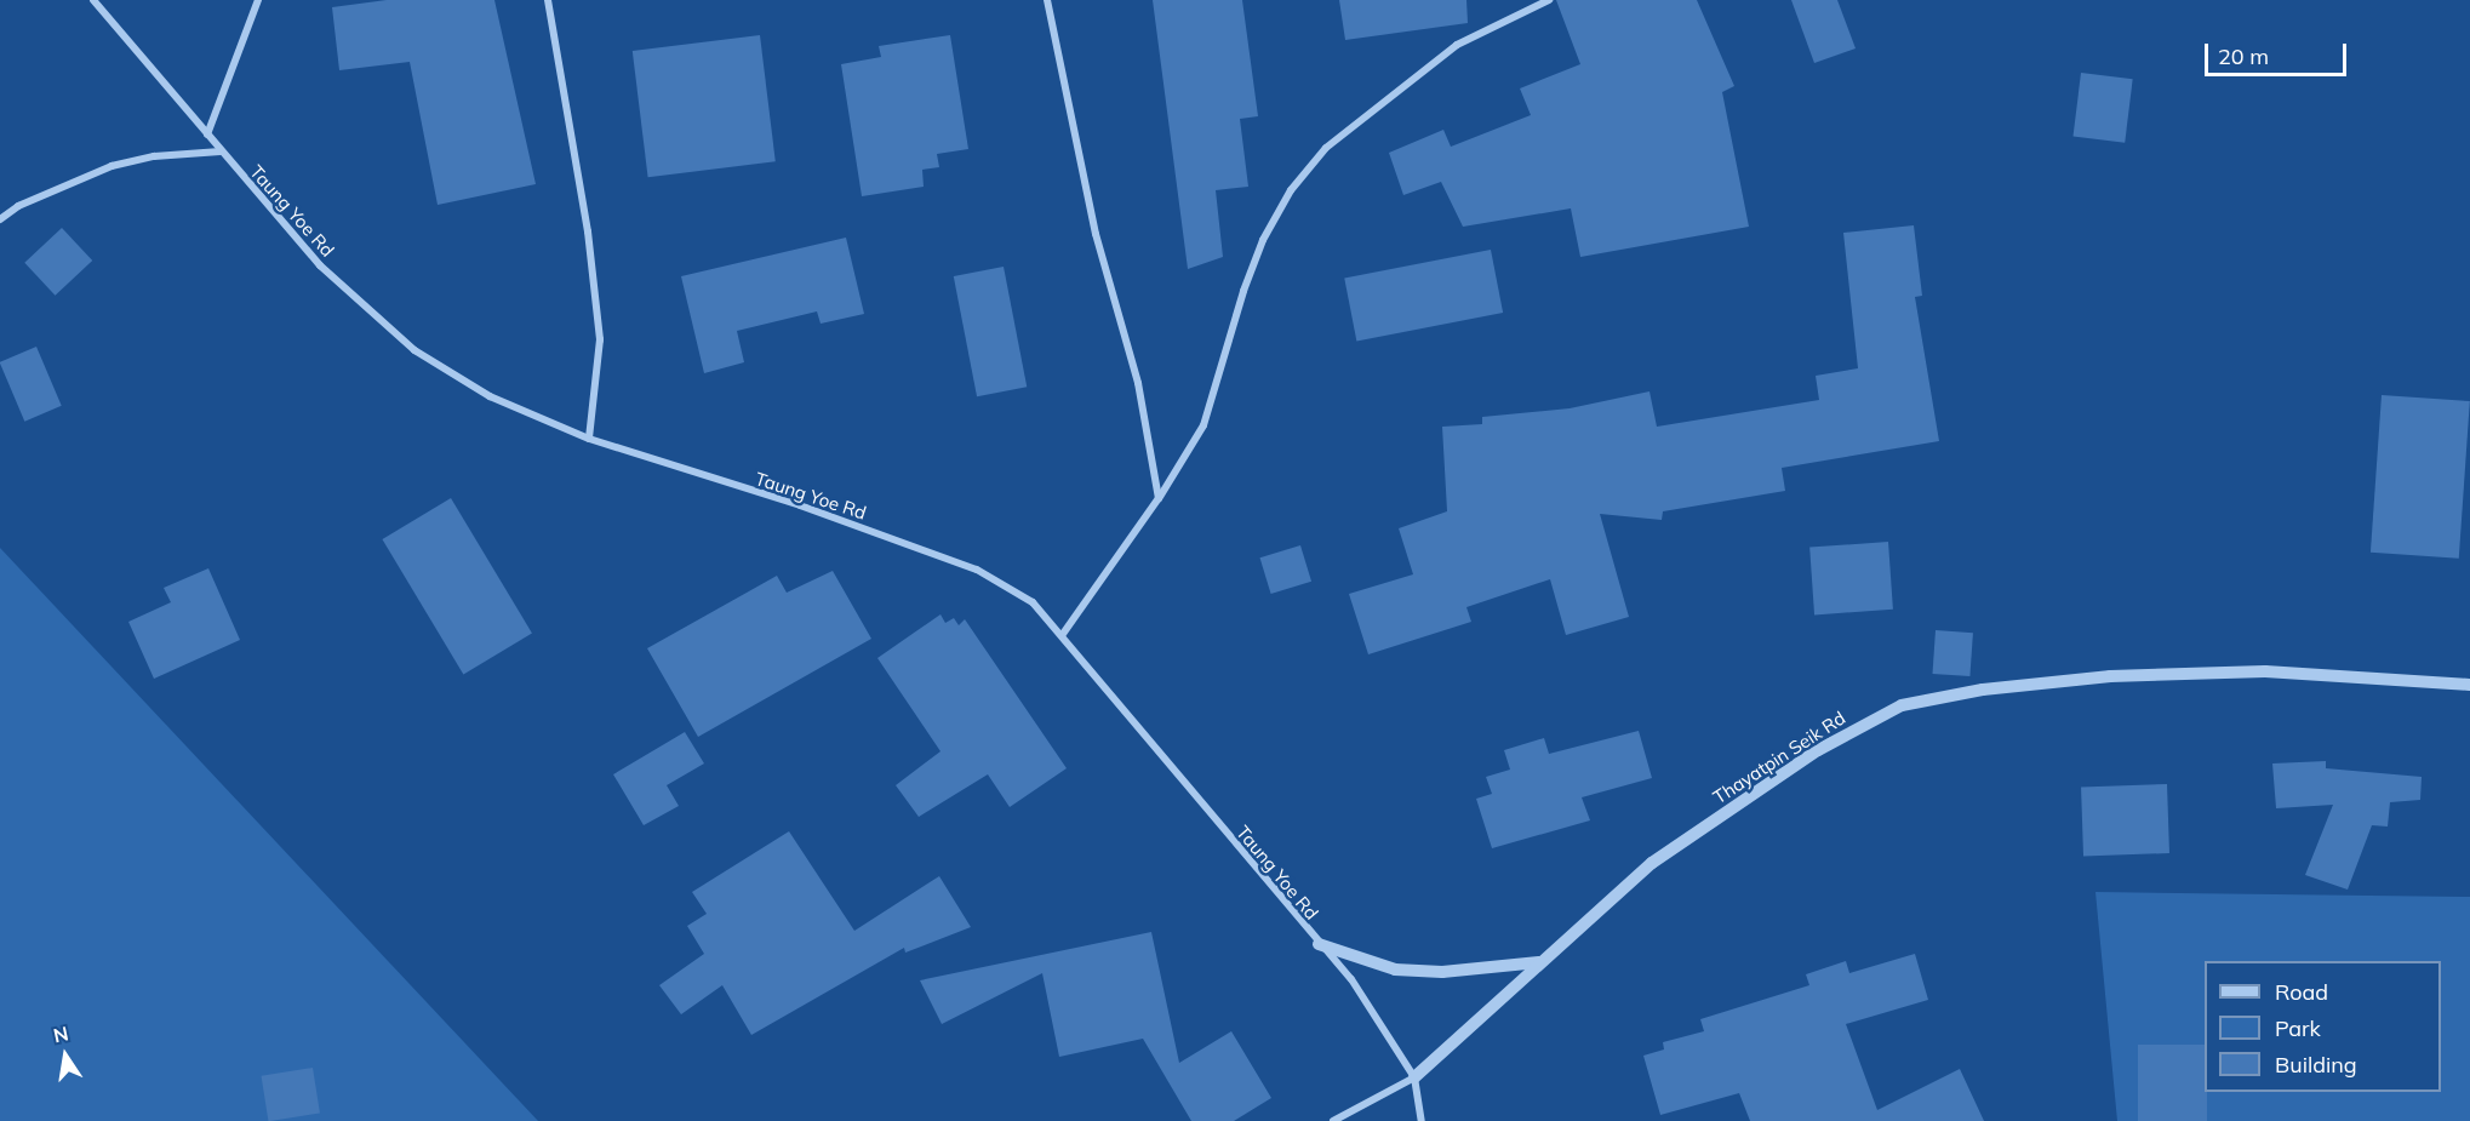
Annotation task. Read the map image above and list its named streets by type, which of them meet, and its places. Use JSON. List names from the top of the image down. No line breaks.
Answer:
{"streets":{"street":["Taung Yoe Rd","Thayatpin Seik Rd"]},"crossings":[["Taung Yoe Rd","Thayatpin Seik Rd"]],"legend":["Road","Park","Building"],"scale_bar":"20 m","north":"top"}
